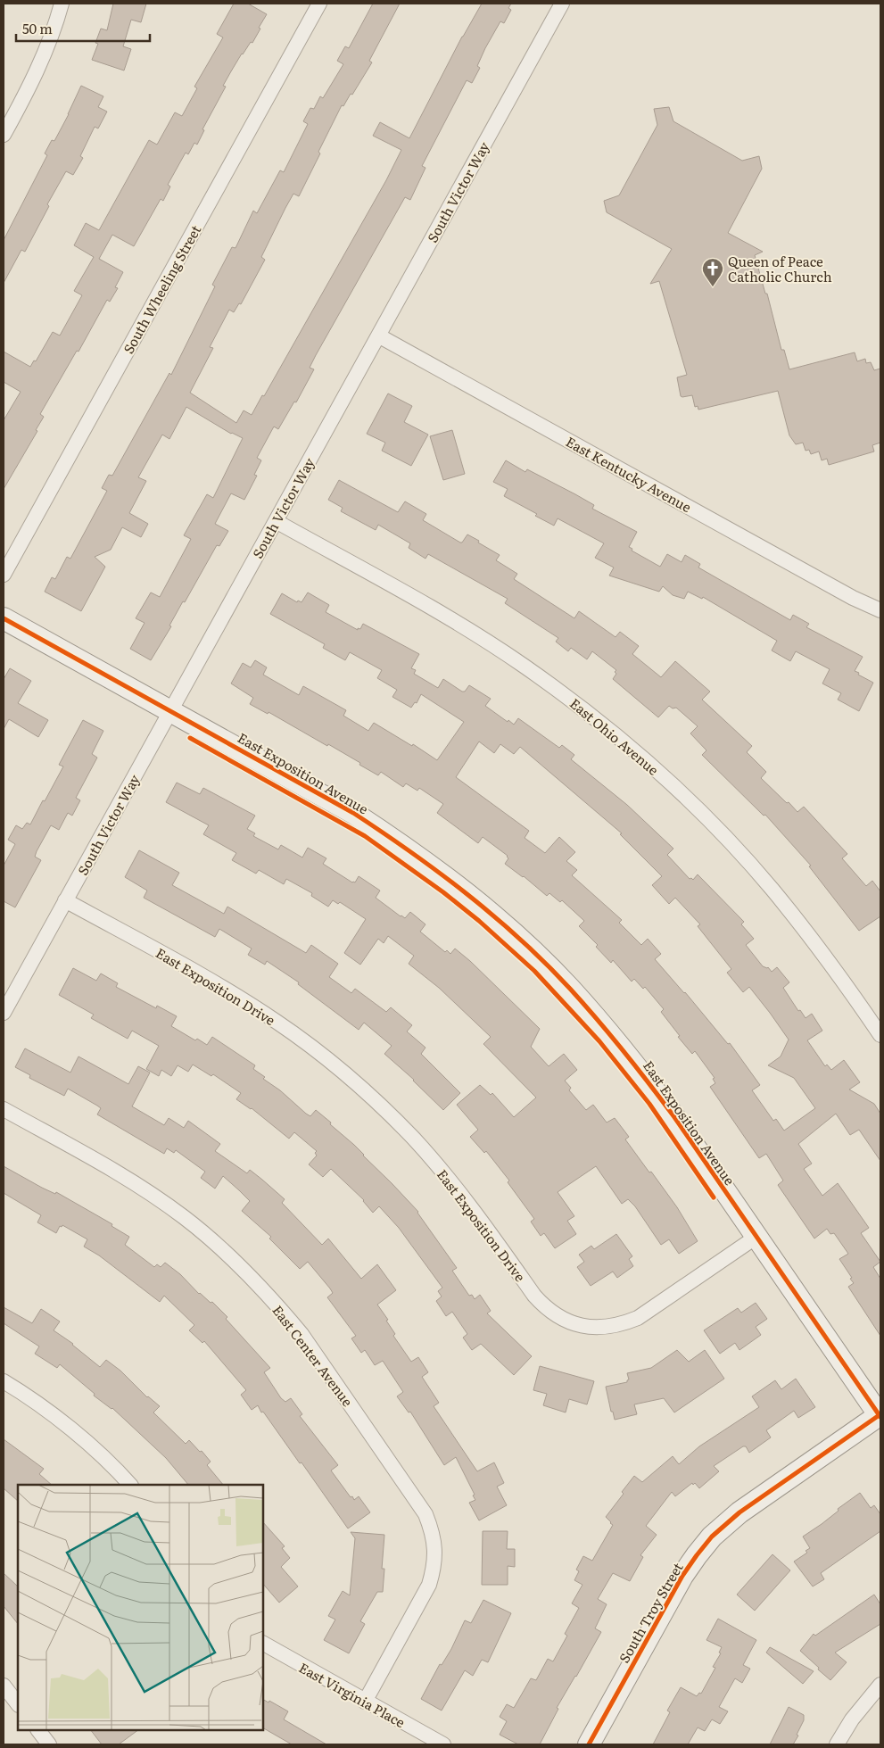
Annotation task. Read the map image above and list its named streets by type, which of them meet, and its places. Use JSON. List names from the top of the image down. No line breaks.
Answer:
{"streets":{"street":["South Victor Way","South Wheeling Street","East Kentucky Avenue","East Ohio Avenue","East Exposition Avenue","East Exposition Drive","East Center Avenue","South Troy Street","East Virginia Place"]},"crossings":[["South Victor Way","East Kentucky Avenue"],["South Victor Way","East Ohio Avenue"],["South Victor Way","East Exposition Avenue"],["South Victor Way","East Exposition Drive"],["East Exposition Avenue","East Exposition Drive"],["East Exposition Avenue","South Troy Street"],["East Center Avenue","East Virginia Place"]],"places":{"church":["Queen of Peace Catholic Church"]},"scale_bar":"50 m"}
